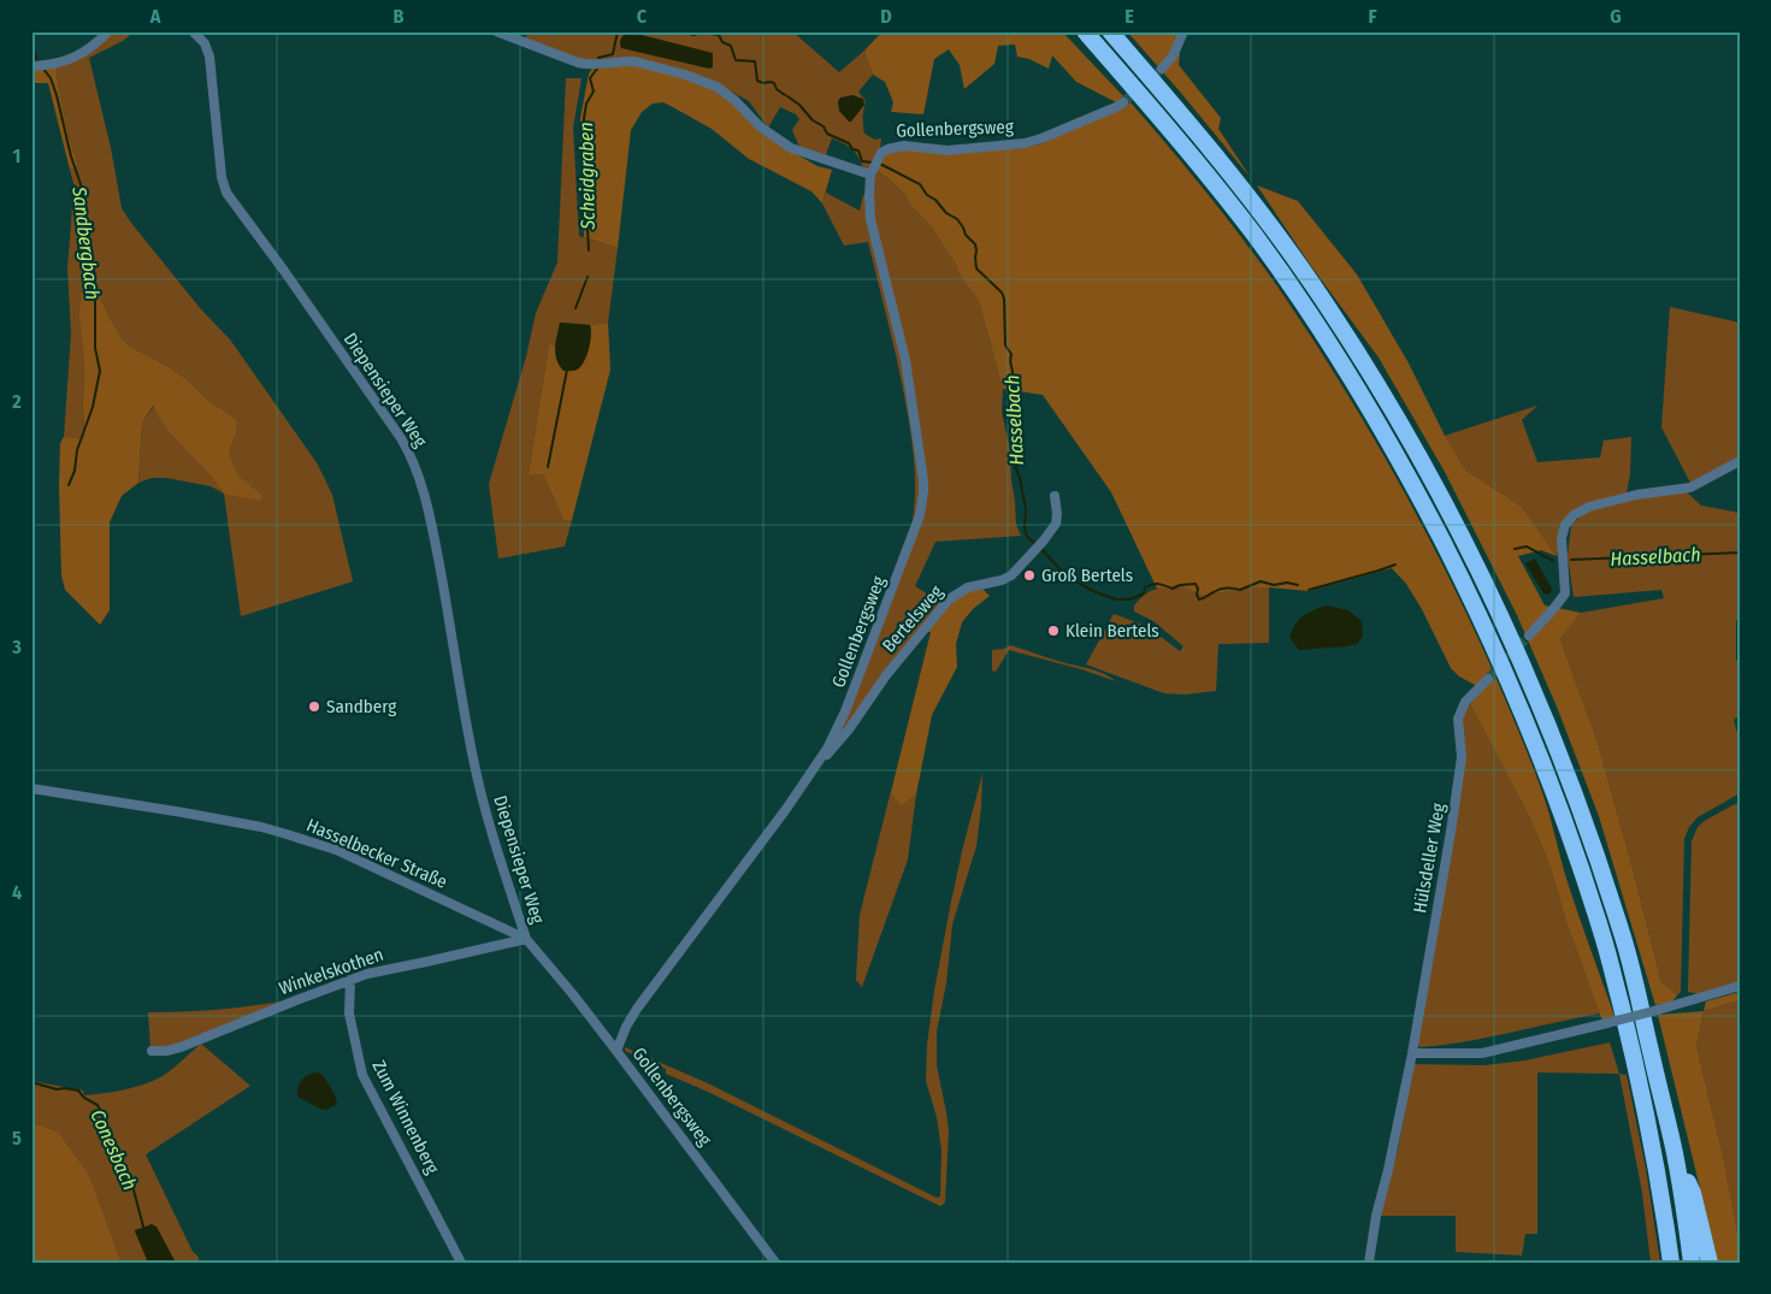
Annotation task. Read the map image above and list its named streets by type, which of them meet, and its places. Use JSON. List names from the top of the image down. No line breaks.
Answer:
{"streets":{"street":["Gollenbergsweg","Diepensieper Weg","Bertelsweg","Hasselbecker Straße","Hülsdeller Weg","Winkelskothen","Zum Winnenberg"]},"crossings":[["Gollenbergsweg","Bertelsweg"],["Gollenbergsweg","Hasselbecker Straße"],["Diepensieper Weg","Hasselbecker Straße"],["Diepensieper Weg","Winkelskothen"],["Hasselbecker Straße","Winkelskothen"],["Winkelskothen","Zum Winnenberg"]],"water":["Scheidgraben","Sandbergbach","Hasselbach","Conesbach"],"places":["Groß Bertels","Klein Bertels","Sandberg"],"grid":{"columns":["A","B","C","D","E","F","G"],"rows":["1","2","3","4","5"]}}
